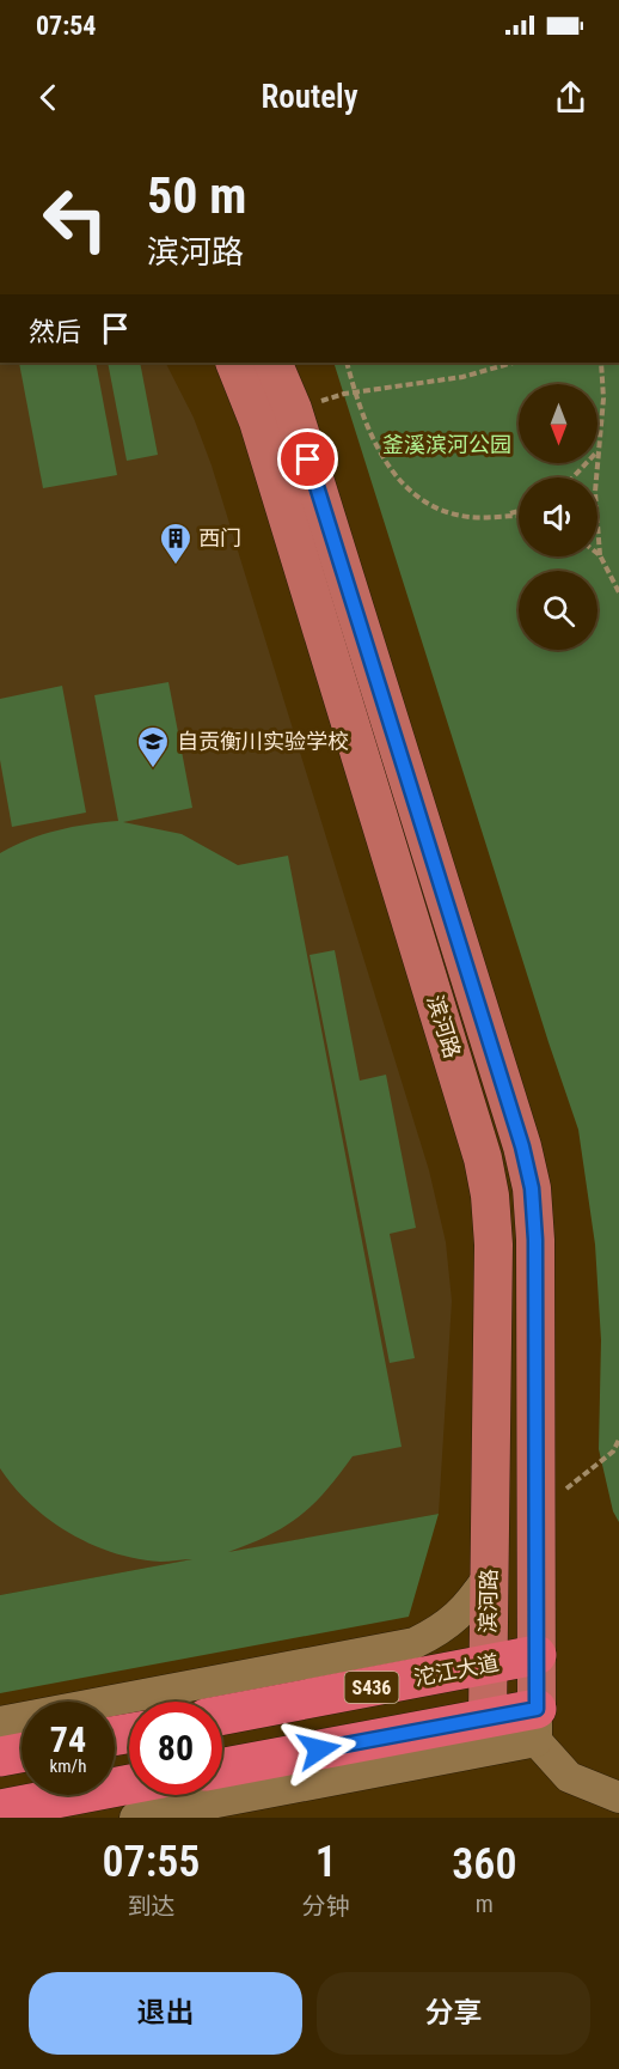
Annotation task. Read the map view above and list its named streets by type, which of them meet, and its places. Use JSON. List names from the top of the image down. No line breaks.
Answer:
{"streets":{"highway":["沱江大道","S436"],"main road":["滨河路"]},"crossings":[["滨河路","沱江大道"],["滨河路","S436"]],"parks":["釜溪滨河公园"],"places":{"building":["西门"],"school or university":["自贡衡川实验学校"]},"north":"bottom","page":{"status":"07:54","header":"Routely","turn":["50 m","滨河路"],"then":"然后","speed":"74 km/h","limit":"80","eta":["07:55","到达","1","分钟","360","m"],"buttons":["退出","分享"]}}
